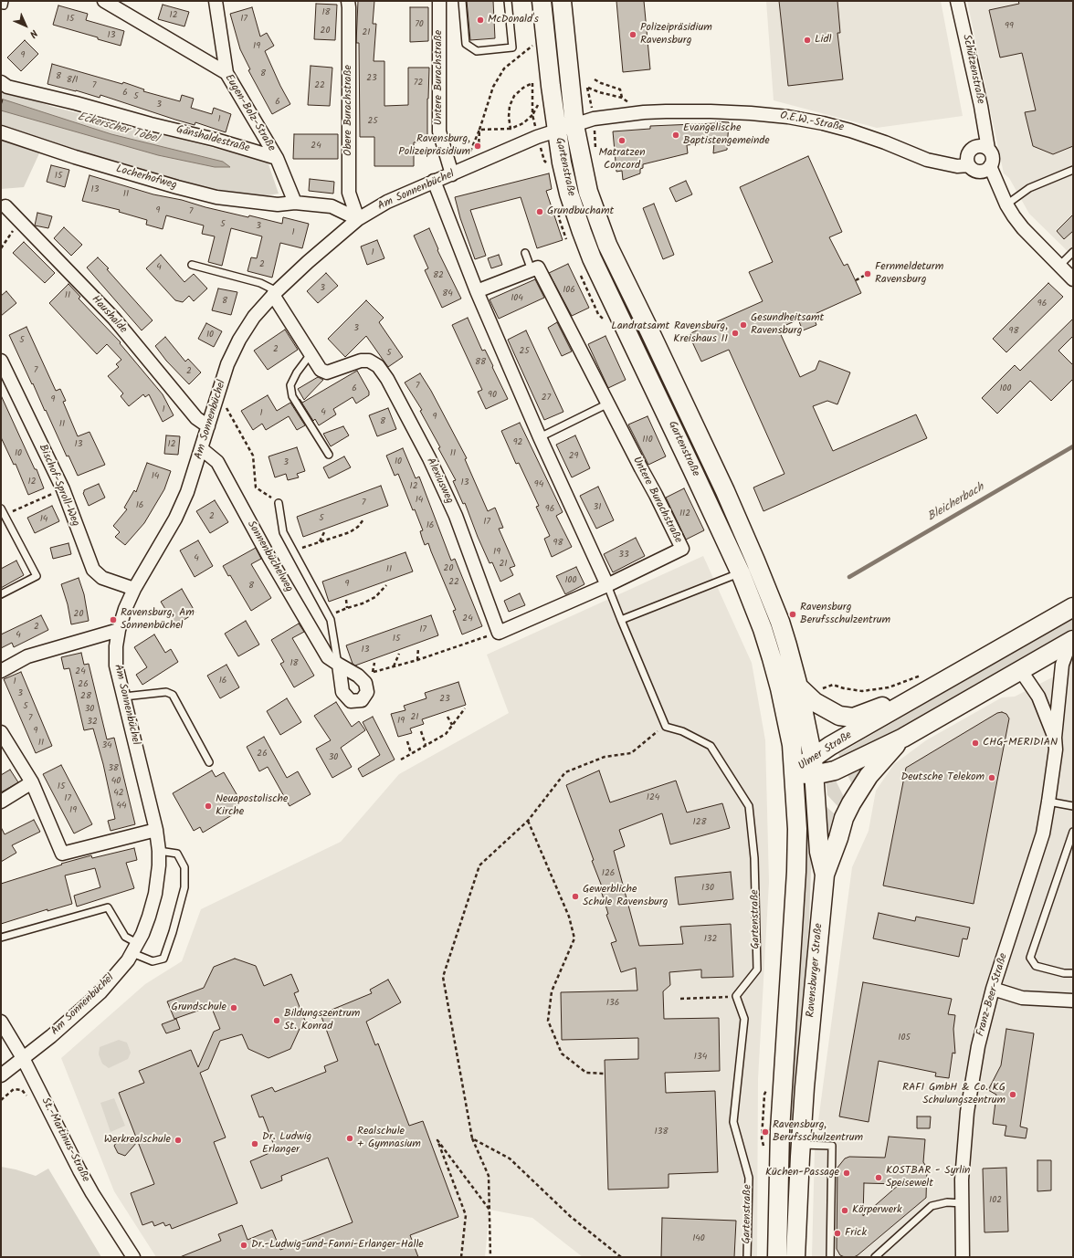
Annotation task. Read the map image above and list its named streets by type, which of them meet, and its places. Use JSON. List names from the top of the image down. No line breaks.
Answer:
{"streets":{"main road":["Gartenstraße","Ulmer Straße","Ravensburger Straße"],"street":["Schützenstraße","Untere Burachstraße","Obere Burachstraße","Eugen-Bolz-Straße","O.E.W.-Straße","Gänshaldestraße","Locherhofweg","Am Sonnenbüchel","Haushalde","Alexiusweg","Bischof-Sproll-Weg","Sonnenbüchelweg","Franz-Beer-Straße","St.-Martinus-Straße"]},"crossings":[["Schützenstraße","O.E.W.-Straße"],["Untere Burachstraße","Am Sonnenbüchel"],["Obere Burachstraße","Am Sonnenbüchel"],["Eugen-Bolz-Straße","Gänshaldestraße"],["Eugen-Bolz-Straße","Locherhofweg"],["O.E.W.-Straße","Gartenstraße"],["Gartenstraße","Am Sonnenbüchel"],["Gartenstraße","Ulmer Straße"],["Gartenstraße","Ravensburger Straße"],["Am Sonnenbüchel","Haushalde"],["Am Sonnenbüchel","Alexiusweg"],["Am Sonnenbüchel","Bischof-Sproll-Weg"],["Am Sonnenbüchel","Sonnenbüchelweg"],["Am Sonnenbüchel","St.-Martinus-Straße"],["Ulmer Straße","Ravensburger Straße"],["Ulmer Straße","Franz-Beer-Straße"]],"water":["Eckerscher Tobel","Bleicherbach"],"places":["McDonald's","Polizeipräsidium Ravensburg","Lidl","Evangelische Baptistengemeinde","Matratzen Concord","Ravensburg, Polizeipräsidium","Grundbuchamt","Fernmeldeturm Ravensburg","Gesundheitsamt Ravensburg","Landratsamt Ravensburg, Kreishaus II","Ravensburg Berufsschulzentrum","Ravensburg, Am Sonnenbüchel","CHG-MERIDIAN","Deutsche Telekom","Neuapostolische Kirche","Gewerbliche Schule Ravensburg","Grundschule","Bildungszentrum St. Konrad","RAFI GmbH & Co. KG Schulungszentrum","Ravensburg, Berufsschulzentrum","Realschule + Gymnasium","Werkrealschule","Dr. Ludwig Erlanger","Küchen-Passage","KOSTBAR - Syrlin Speisewelt","Körperwerk","Frick","Dr.-Ludwig-und-Fanni-Erlanger-Halle"],"house_numbers":["18","12","15","17","70","99","20","21","13","19","9","8","8","23","8/1","72","7","22","6","5","6","3","1","25","24","15","13","11","9","7","5","3","1","1","2","4","82","3","106","84","11","104","8","96","3","98","10","5","2","25","5","88","7","2","7","6","100","90","27","9","1","4","1","9","8","11","110","92","13","12","10","11","29","10","3","14","12","13","94","12","14","7","16","31","96","112","2","5","14","17","16","98","19","33","4","21","20","11","100","22","9","8","20","24","2","17","4","15","13","18","24","16","1","26","3","28","23","5","30","21","7","19","32","9","11","34","26","30","38","40","15","42","124","17","44","19","128","126","130","132","136","105","134","138","102","140"],"north":"bottom right"}
